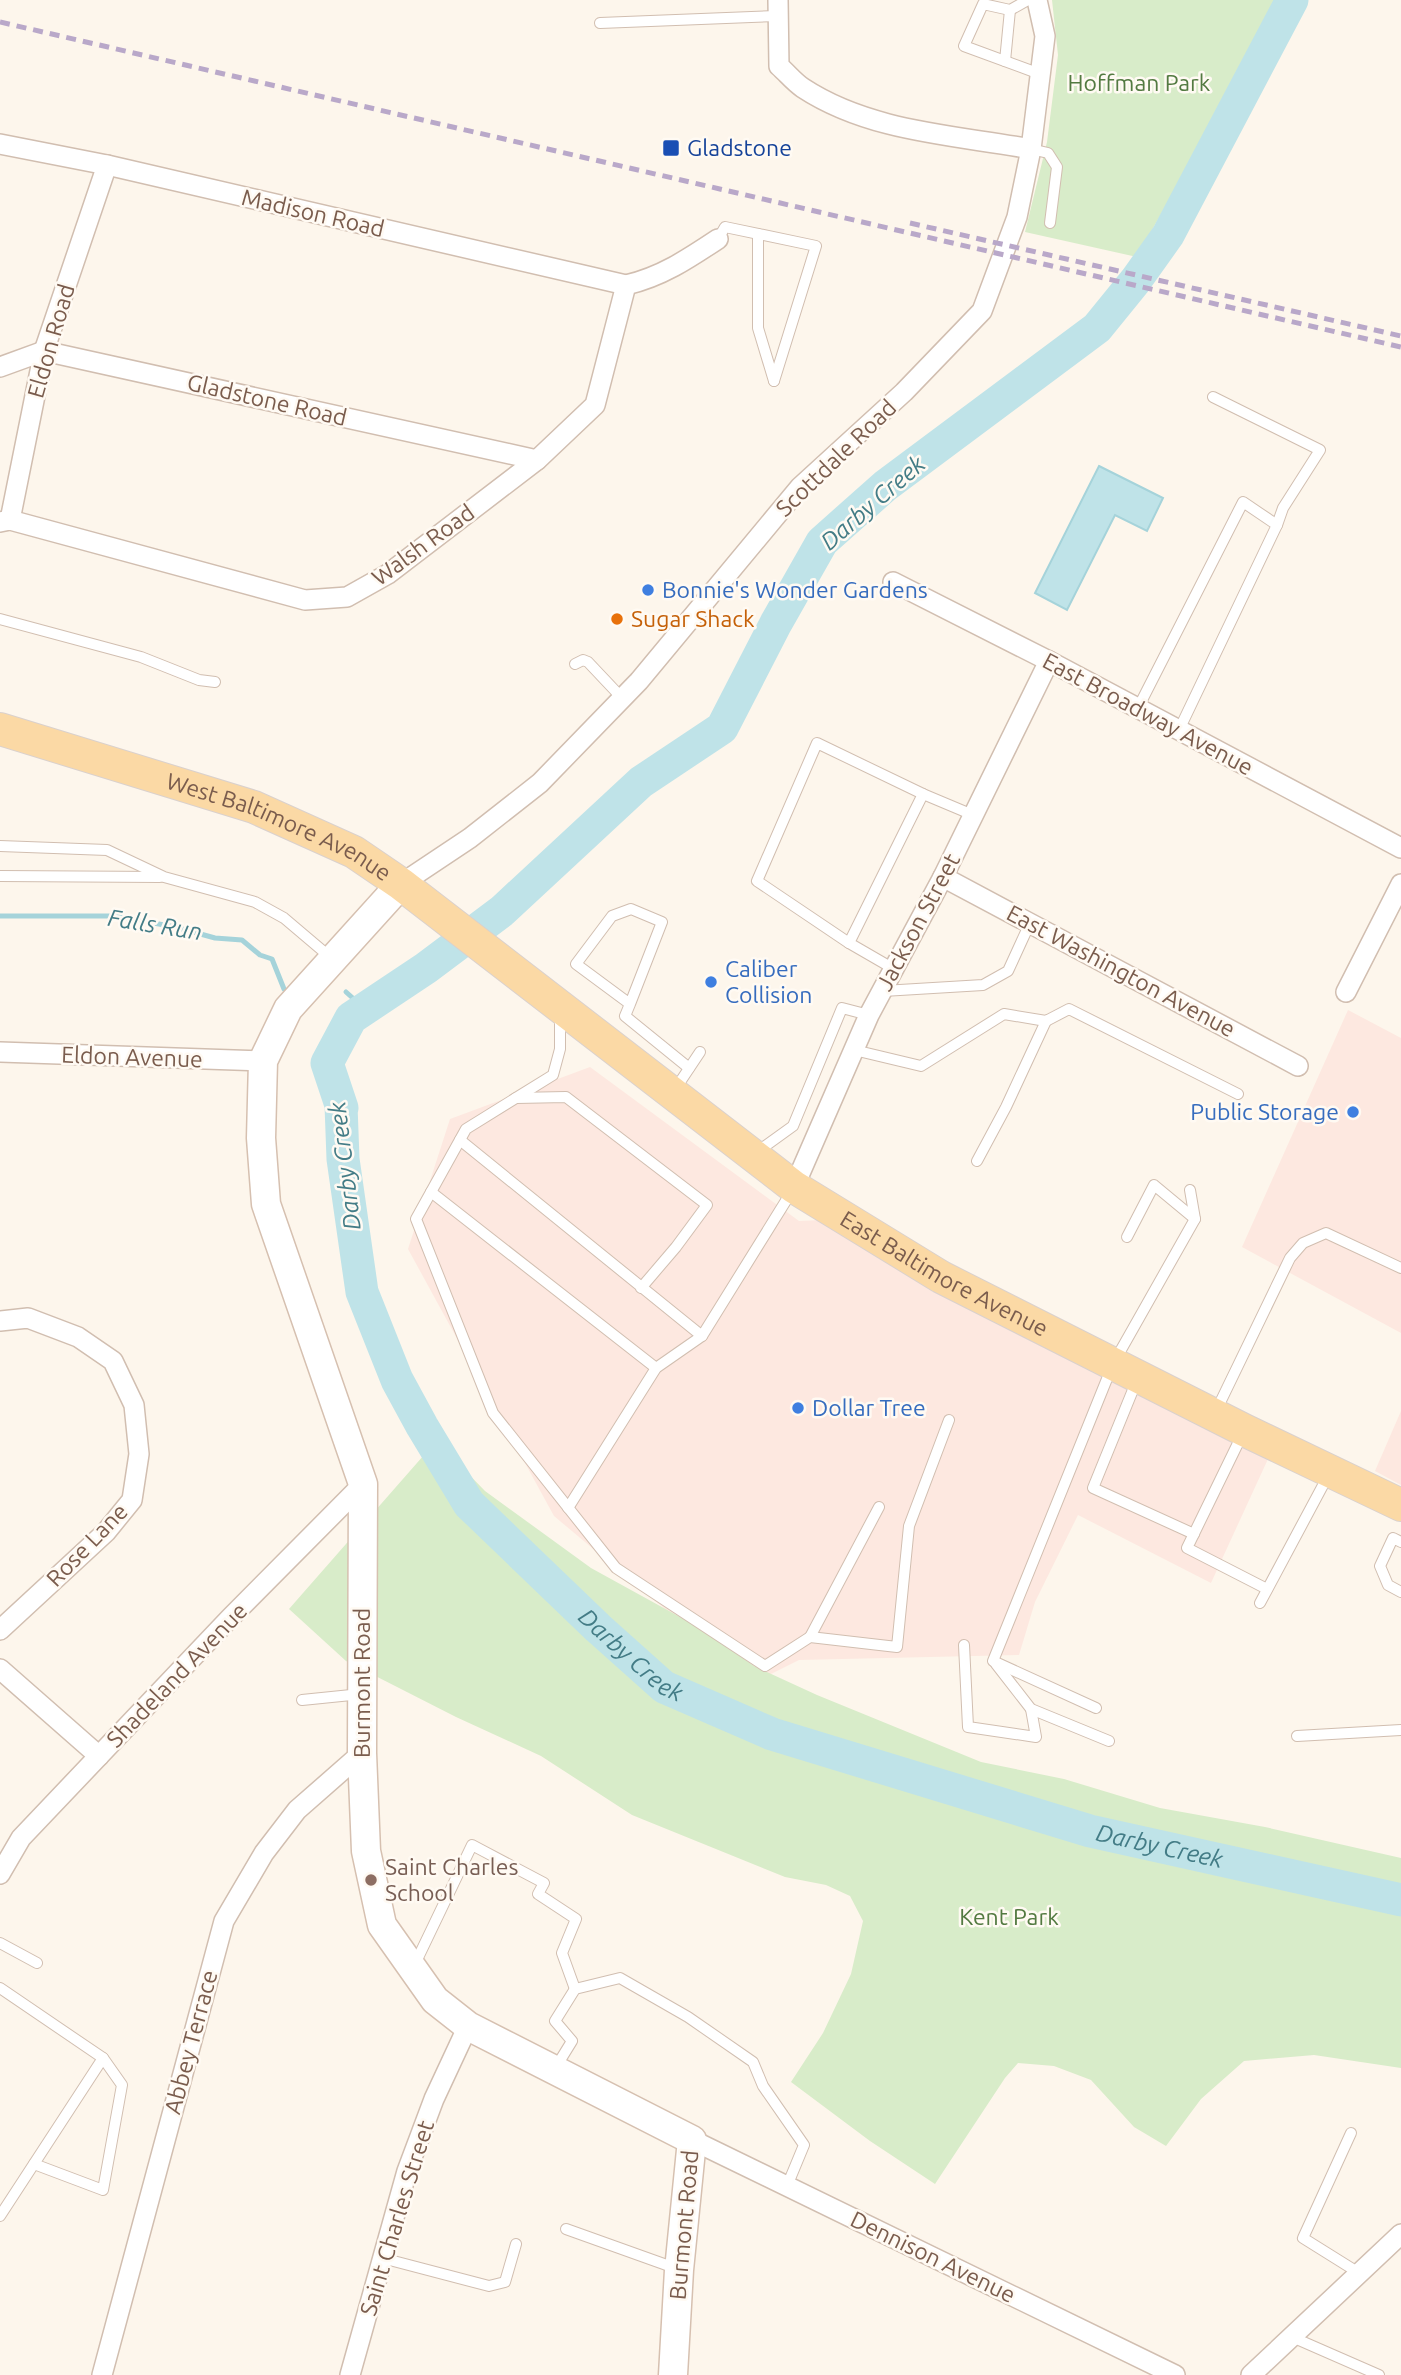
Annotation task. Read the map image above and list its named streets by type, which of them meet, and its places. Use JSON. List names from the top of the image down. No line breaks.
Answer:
{"streets":{"main road":["West Baltimore Avenue","East Baltimore Avenue"],"street":["Madison Road","Eldon Road","Gladstone Road","Scottdale Road","Walsh Road","East Broadway Avenue","Jackson Street","East Washington Avenue","Eldon Avenue","Rose Lane","Shadeland Avenue","Burmont Road","Abbey Terrace","Saint Charles Street","Dennison Avenue"]},"crossings":[["Madison Road","Eldon Road"],["Madison Road","Walsh Road"],["Eldon Road","Gladstone Road"],["Eldon Road","Walsh Road"],["Gladstone Road","Walsh Road"],["Scottdale Road","West Baltimore Avenue"],["Scottdale Road","Burmont Road"],["East Broadway Avenue","Jackson Street"],["West Baltimore Avenue","East Baltimore Avenue"],["West Baltimore Avenue","Burmont Road"],["Jackson Street","East Washington Avenue"],["Jackson Street","East Baltimore Avenue"],["Eldon Avenue","Burmont Road"],["Shadeland Avenue","Burmont Road"],["Burmont Road","Abbey Terrace"],["Burmont Road","Saint Charles Street"],["Burmont Road","Dennison Avenue"]],"water":["Darby Creek","Falls Run"],"parks":["Hoffman Park","Kent Park"],"places":{"transit":["Gladstone"],"other":["Bonnie's Wonder Gardens","Sugar Shack","Caliber Collision","Public Storage","Dollar Tree","Saint Charles School"]}}
